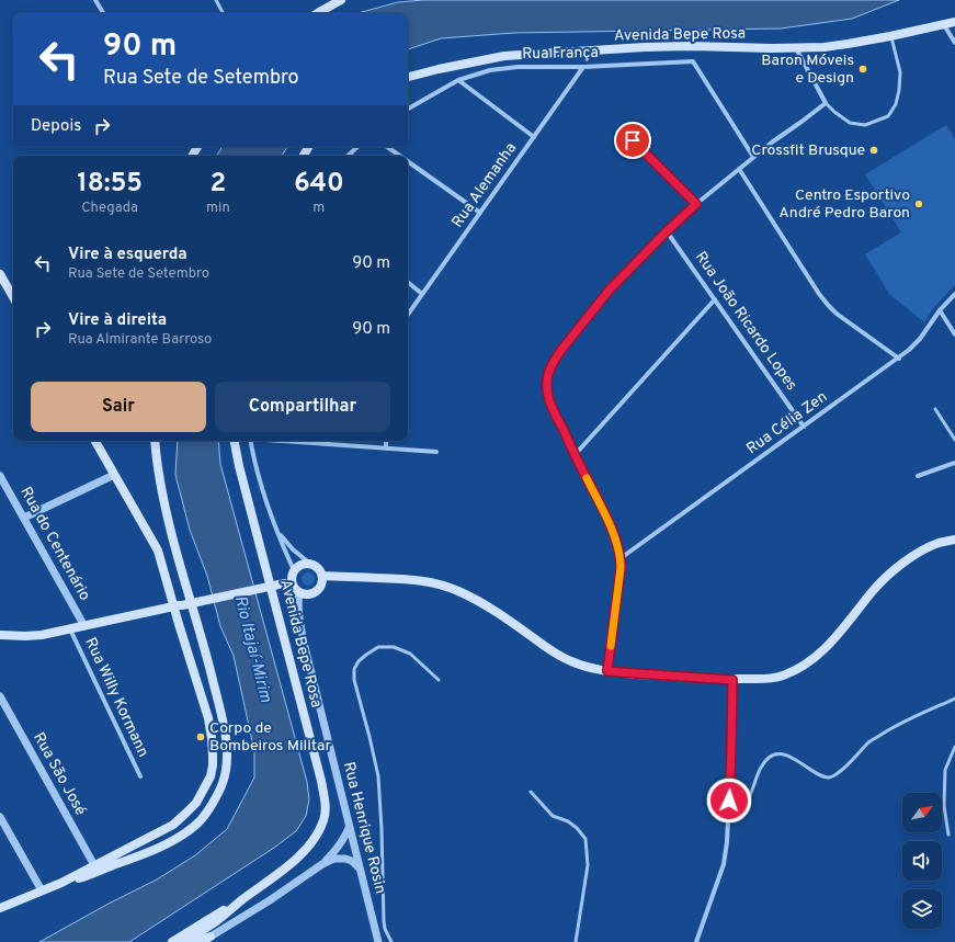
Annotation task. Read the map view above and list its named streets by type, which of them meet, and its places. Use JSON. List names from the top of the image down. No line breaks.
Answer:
{"streets":{"main road":["Avenida Bepe Rosa"],"street":["Rua França","Rua Alemanha","Rua João Ricardo Lopes","Rua Célia Zen","Rua do Centenário","Rua Willy Kormann","Rua São José","Rua Henrique Rosin"]},"crossings":[["Rua França","Rua Alemanha"],["Rua João Ricardo Lopes","Rua Célia Zen"]],"water":["Rio Itajaí-Mirim"],"places":["Baron Móveis e Design","Crossfit Brusque","Centro Esportivo André Pedro Baron","Corpo de Bombeiros Militar"],"north":"top right","page":{"turn":["90 m","Rua Sete de Setembro"],"then":"Depois","eta":["18:55","Chegada","2","min","640","m"],"list":[{"name":"Vire à esquerda","note":"Rua Sete de Setembro","value":"90 m"},{"name":"Vire à direita","note":"Rua Almirante Barroso","value":"90 m"}],"buttons":["Sair","Compartilhar"]}}
